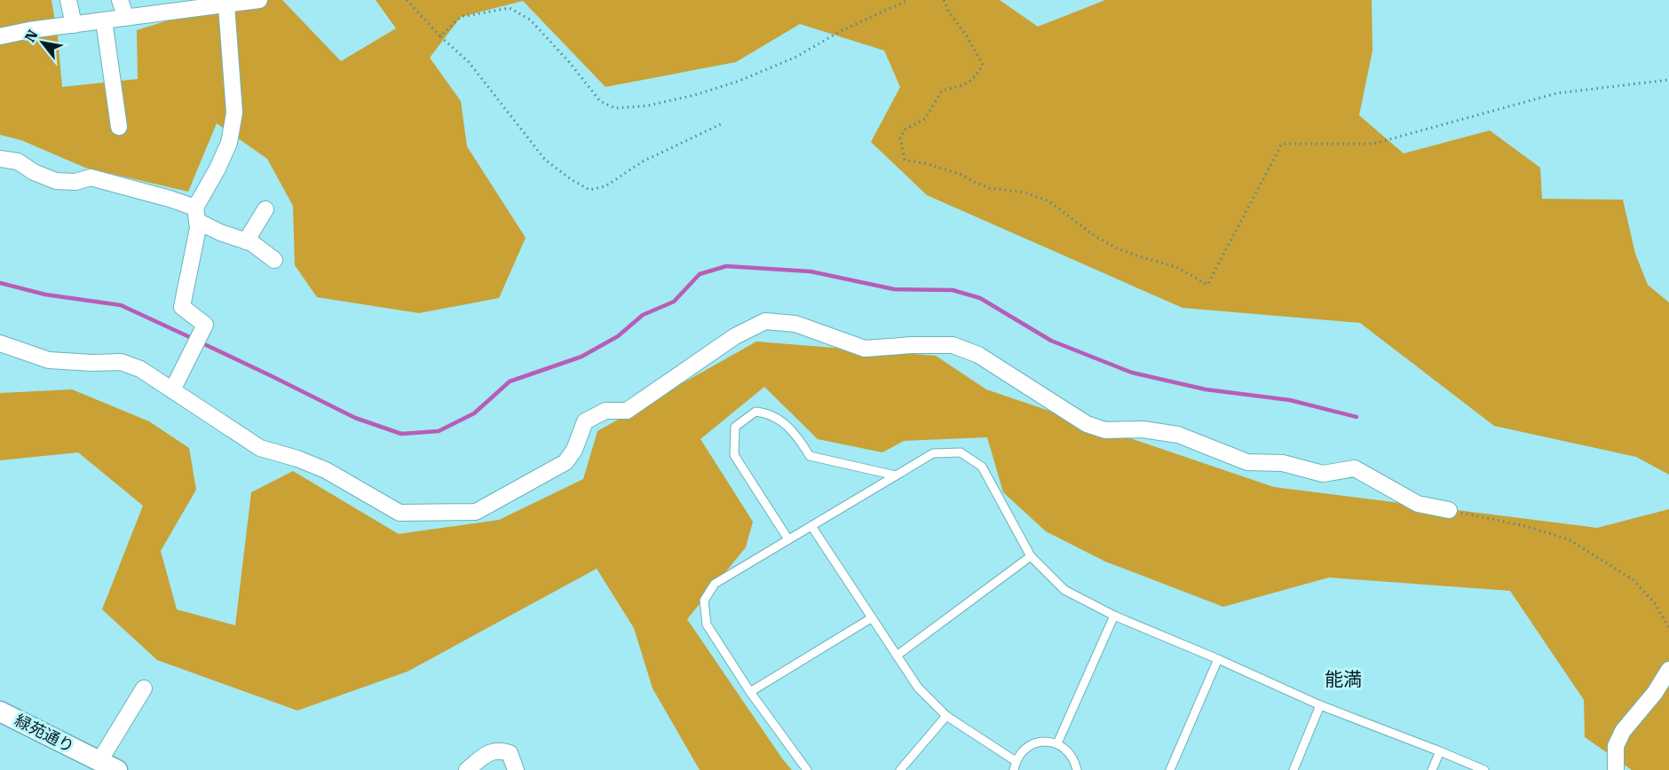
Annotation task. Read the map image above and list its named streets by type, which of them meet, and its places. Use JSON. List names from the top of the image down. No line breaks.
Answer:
{"streets":{"street":["緑苑通り"]},"districts":["能満"],"north":"top left"}
